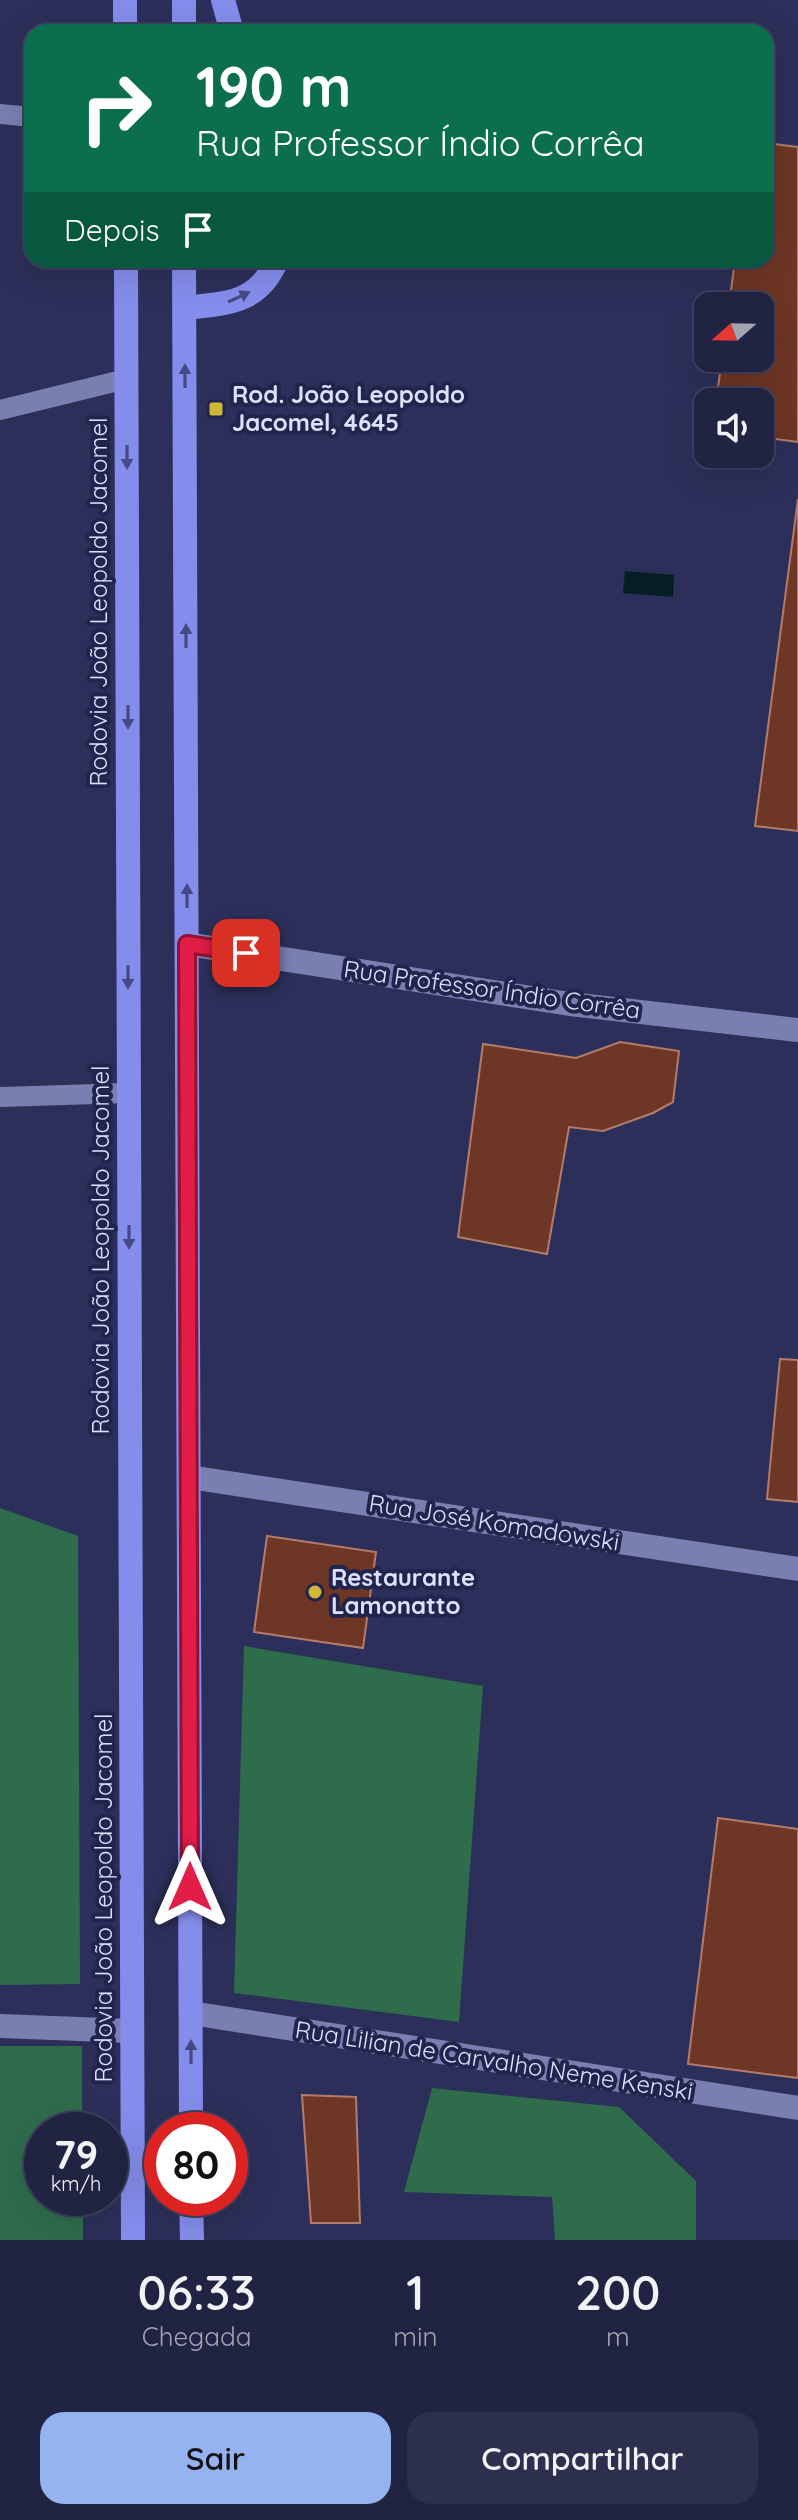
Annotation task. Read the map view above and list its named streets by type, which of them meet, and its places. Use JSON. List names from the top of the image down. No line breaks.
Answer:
{"streets":{"highway":["Rodovia João Leopoldo Jacomel"],"street":["Rua Professor Índio Corrêa","Rua José Komadowski","Rua Lilian de Carvalho Neme Kenski"]},"places":{"transit":["Rod. João Leopoldo Jacomel, 4645"],"other":["Restaurante Lamonatto"]},"north":"left","page":{"turn":["190 m","Rua Professor Índio Corrêa"],"then":"Depois","speed":"79 km/h","limit":"80","eta":["06:33","Chegada","1","min","200","m"],"buttons":["Sair","Compartilhar"]}}
